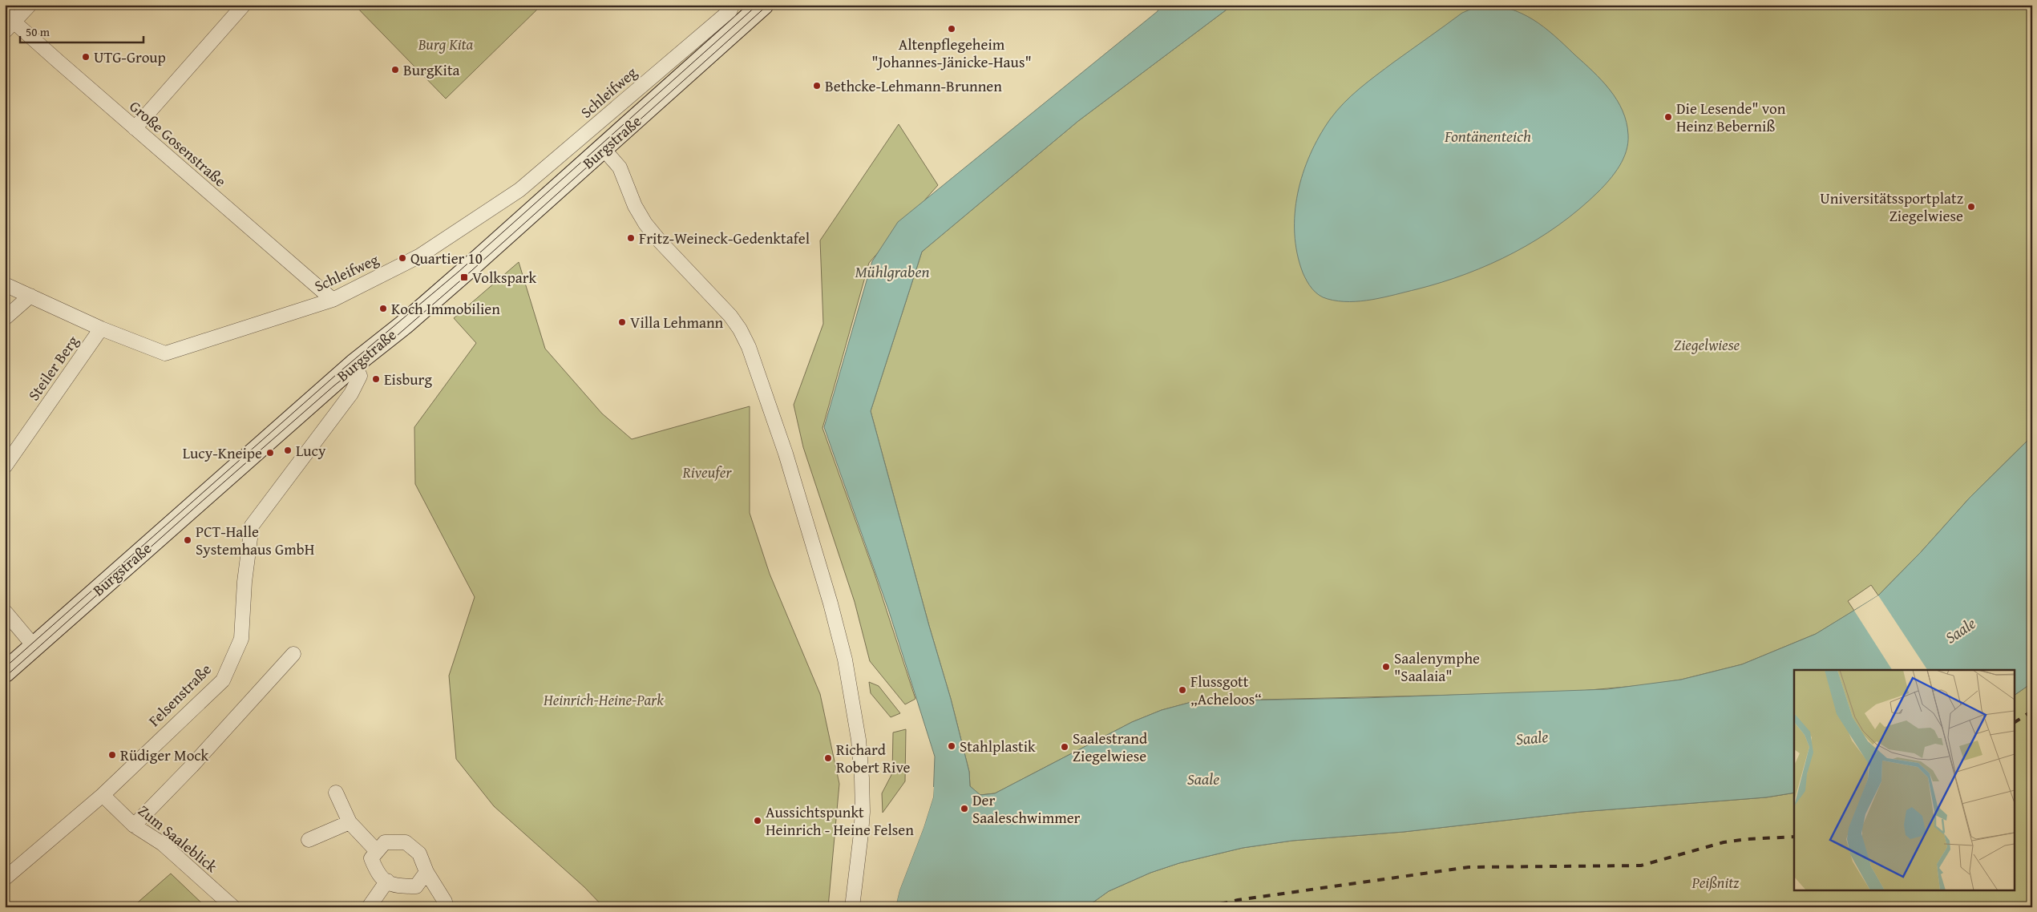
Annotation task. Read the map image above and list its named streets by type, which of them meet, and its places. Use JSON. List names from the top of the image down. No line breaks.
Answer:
{"streets":{"street":["Schleifweg","Burgstraße","Große Gosenstraße","Steiler Berg","Felsenstraße","Zum Saaleblick"]},"crossings":[["Schleifweg","Große Gosenstraße"],["Schleifweg","Steiler Berg"],["Burgstraße","Felsenstraße"],["Felsenstraße","Zum Saaleblick"]],"water":["Fontänenteich","Mühlgraben","Saale"],"parks":["Burg Kita","Ziegelwiese","Riveufer","Heinrich-Heine-Park","Peißnitz"],"places":{"other":["Altenpflegeheim \"Johannes-Jänicke-Haus\"","UTG-Group","BurgKita","Bethcke-Lehmann-Brunnen","Die Lesende\" von Heinz Beberniß","Universitätssportplatz Ziegelwiese","Fritz-Weineck-Gedenktafel","Quartier 10","Koch Immobilien","Villa Lehmann","Eisburg","Lucy","Lucy-Kneipe","PCT-Halle Systemhaus GmbH","Saalenymphe \"Saalaia\"","Flussgott „Acheloos“","Stahlplastik","Saalestrand Ziegelwiese","Rüdiger Mock","Richard Robert Rive","Der Saaleschwimmer","Aussichtspunkt Heinrich - Heine Felsen"],"transit":["Volkspark"]},"scale_bar":"50 m"}
